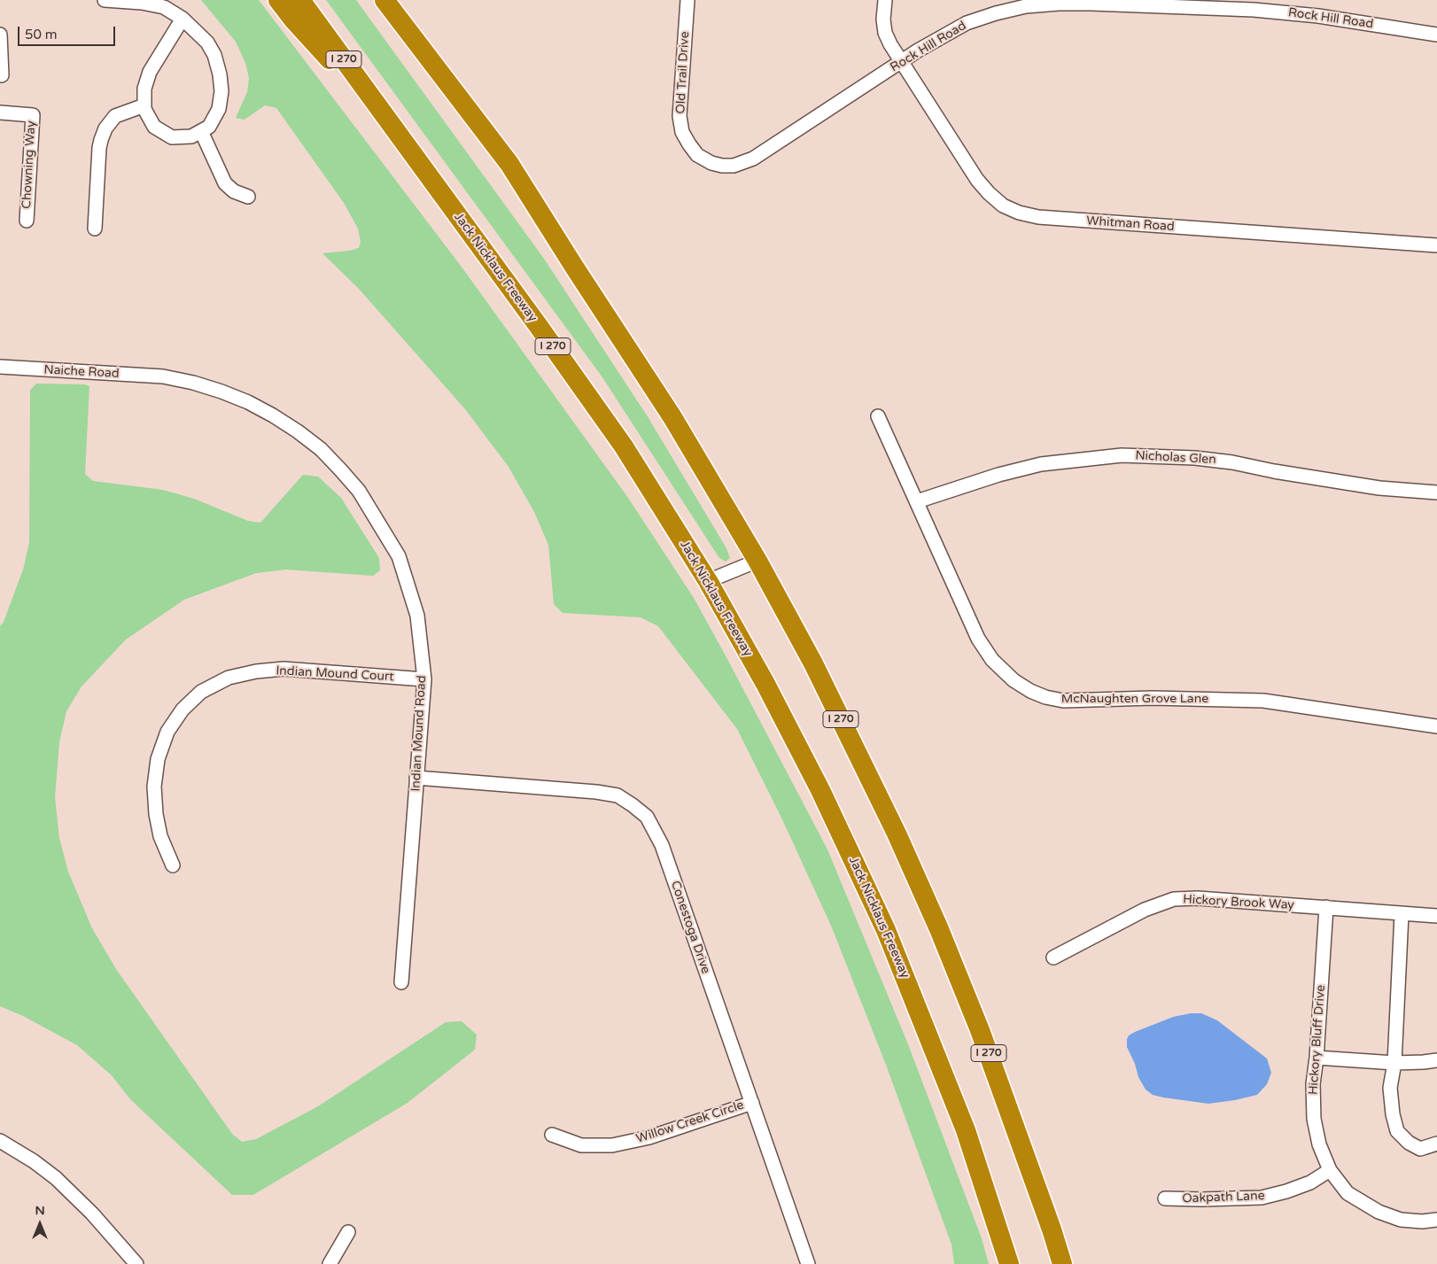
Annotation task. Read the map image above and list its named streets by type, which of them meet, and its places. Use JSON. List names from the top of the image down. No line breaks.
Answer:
{"streets":{"highway":["I 270","Jack Nicklaus Freeway"],"street":["Rock Hill Road","Old Trail Drive","Chowning Way","Whitman Road","Naiche Road","Nicholas Glen","Indian Mound Court","McNaughten Grove Lane","Indian Mound Road","Hickory Brook Way","Conestoga Drive","Hickory Bluff Drive","Willow Creek Circle","Oakpath Lane"]},"crossings":[["Rock Hill Road","Old Trail Drive"],["Rock Hill Road","Whitman Road"],["Naiche Road","Indian Mound Road"],["Nicholas Glen","McNaughten Grove Lane"],["Indian Mound Court","Indian Mound Road"],["Indian Mound Road","Conestoga Drive"],["Hickory Brook Way","Hickory Bluff Drive"],["Conestoga Drive","Willow Creek Circle"],["Hickory Bluff Drive","Oakpath Lane"]],"scale_bar":"50 m","north":"top"}
